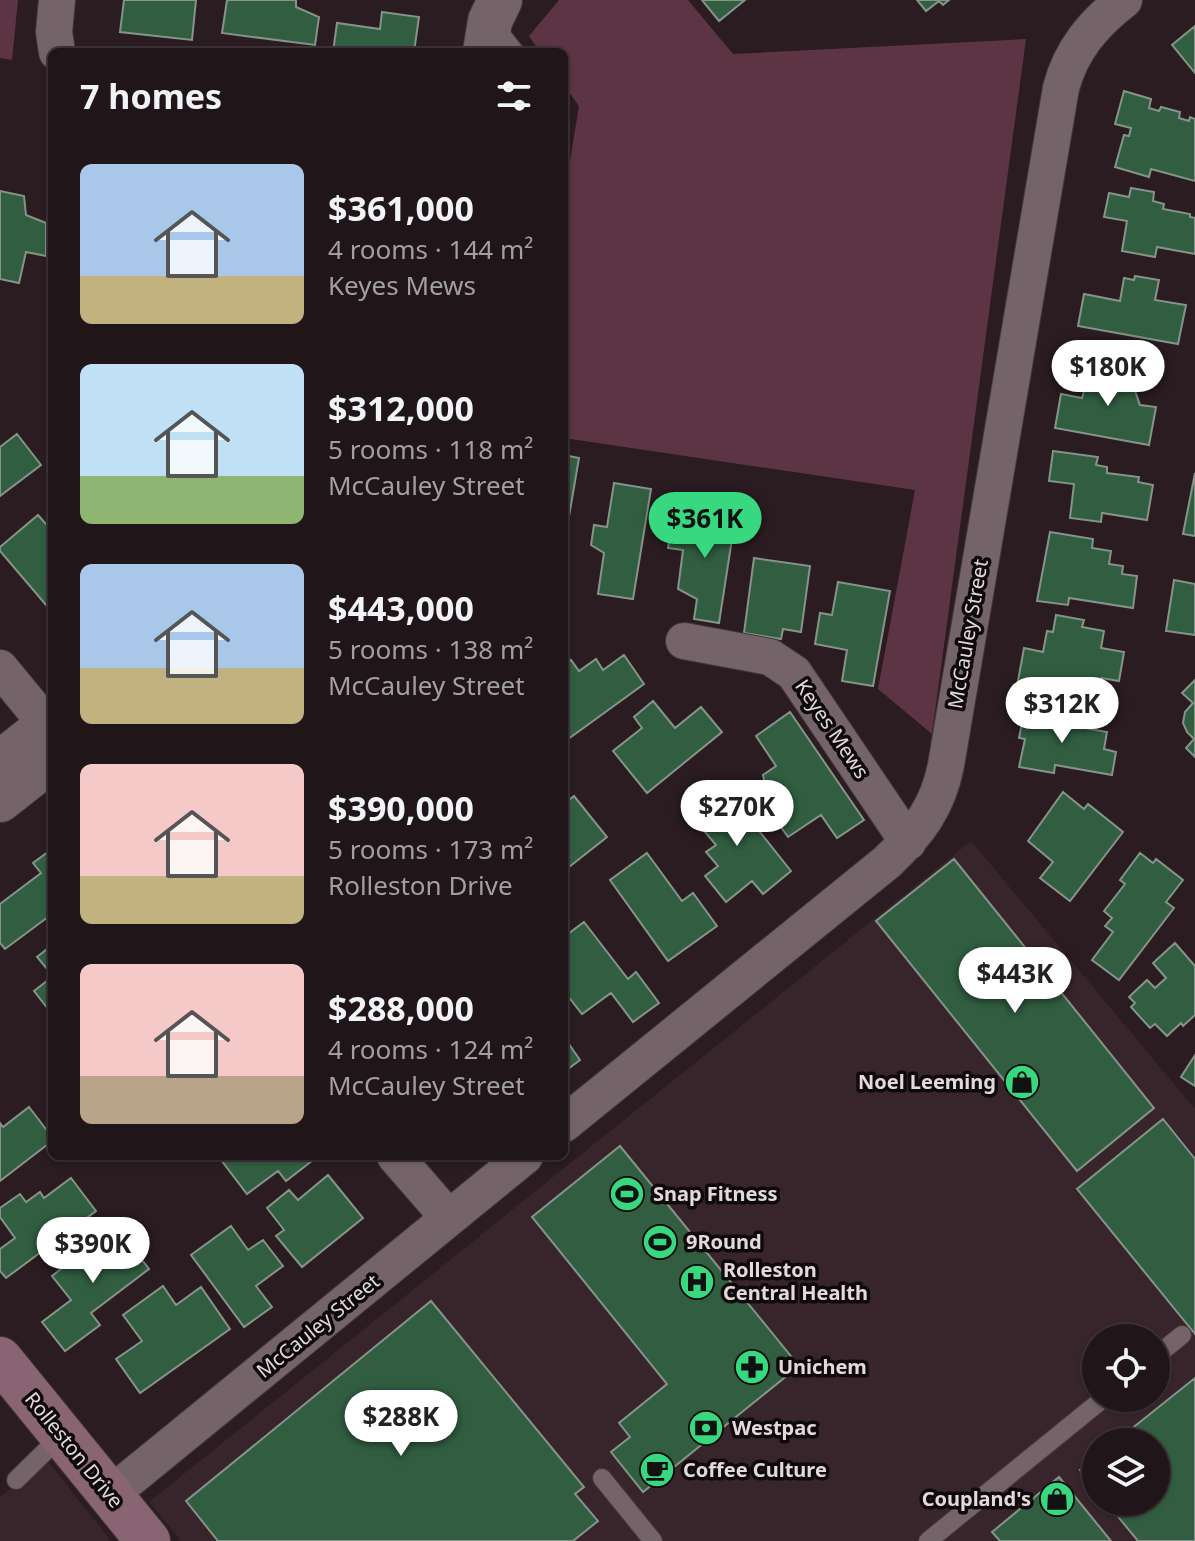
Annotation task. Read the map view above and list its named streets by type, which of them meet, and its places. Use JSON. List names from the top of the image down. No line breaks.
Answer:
{"streets":{"main road":["Rolleston Drive"],"street":["McCauley Street","Keyes Mews"]},"crossings":[["McCauley Street","Keyes Mews"],["McCauley Street","Rolleston Drive"]],"places":{"shop":["Noel Leeming","Coupland's"],"sports":["Snap Fitness","9Round"],"hospital":["Rolleston Central Health"],"pharmacy":["Unichem"],"bank":["Westpac"],"cafe":["Coffee Culture"]},"page":{"heading":"7 homes","list":[{"name":"$361,000","note":"4 rooms · 144 m² · Keyes Mews"},{"name":"$312,000","note":"5 rooms · 118 m² · McCauley Street"},{"name":"$443,000","note":"5 rooms · 138 m² · McCauley Street"},{"name":"$390,000","note":"5 rooms · 173 m² · Rolleston Drive"},{"name":"$288,000","note":"4 rooms · 124 m² · McCauley Street"}],"price":["$180K","$361K","$312K","$270K","$443K","$390K","$288K"]}}
